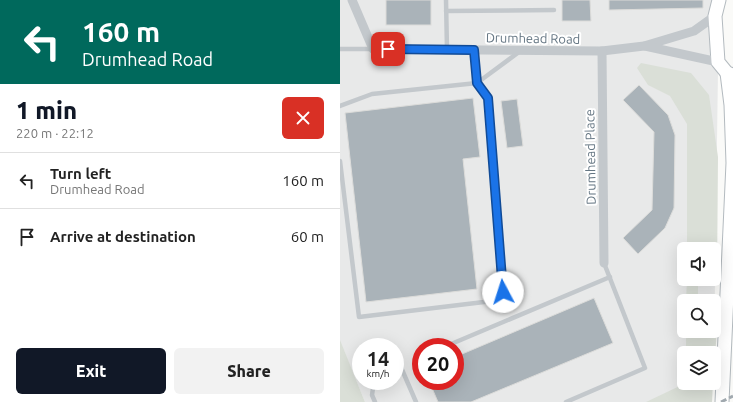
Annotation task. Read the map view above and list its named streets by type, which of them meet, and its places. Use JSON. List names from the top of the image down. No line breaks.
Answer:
{"streets":{"street":["Drumhead Road","Drumhead Place"]},"crossings":[["Drumhead Road","Drumhead Place"]],"page":{"turn":["160 m","Drumhead Road"],"heading":["1 min","220 m · 22:12"],"list":[{"name":"Turn left","note":"Drumhead Road","value":"160 m"},{"name":"Arrive at destination","value":"60 m"}],"speed":"14 km/h","limit":"20","buttons":["Exit","Share"]}}
